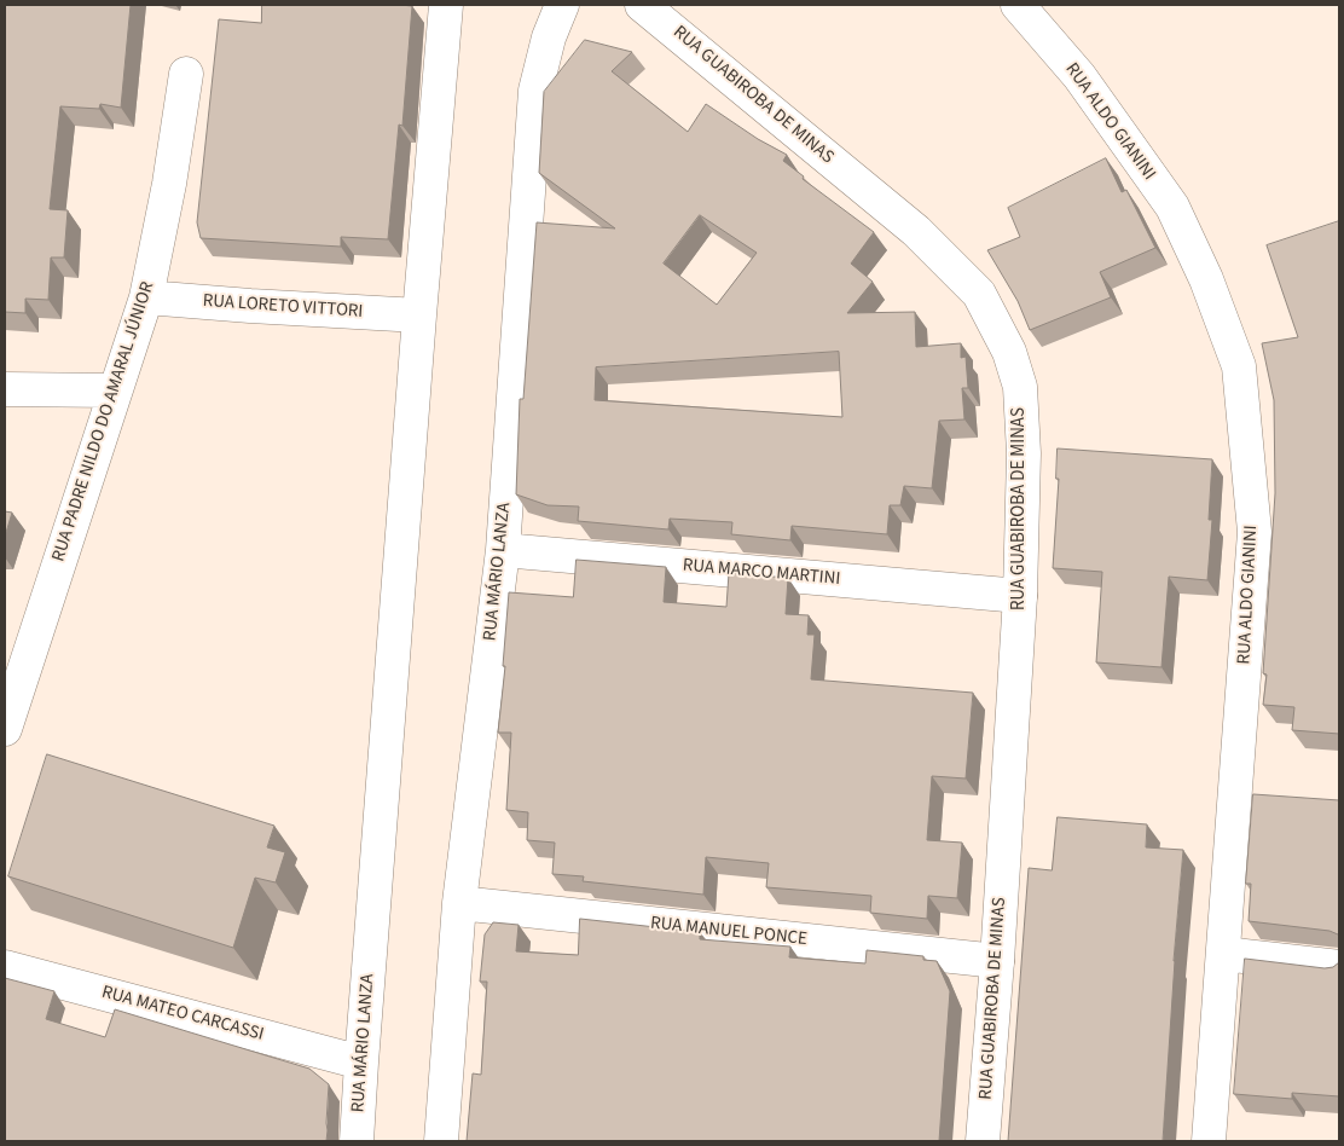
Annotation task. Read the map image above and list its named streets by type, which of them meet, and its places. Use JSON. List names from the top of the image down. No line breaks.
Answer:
{"streets":{"street":["RUA GUABIROBA DE MINAS","RUA ALDO GIANINI","RUA LORETO VITTORI","RUA PADRE NILDO DO AMARAL JÚNIOR","RUA MÁRIO LANZA","RUA MARCO MARTINI","RUA MANUEL PONCE","RUA MATEO CARCASSI"]},"crossings":[["RUA GUABIROBA DE MINAS","RUA MARCO MARTINI"],["RUA GUABIROBA DE MINAS","RUA MANUEL PONCE"],["RUA LORETO VITTORI","RUA PADRE NILDO DO AMARAL JÚNIOR"],["RUA LORETO VITTORI","RUA MÁRIO LANZA"],["RUA MÁRIO LANZA","RUA MARCO MARTINI"],["RUA MÁRIO LANZA","RUA MANUEL PONCE"],["RUA MÁRIO LANZA","RUA MATEO CARCASSI"]]}
